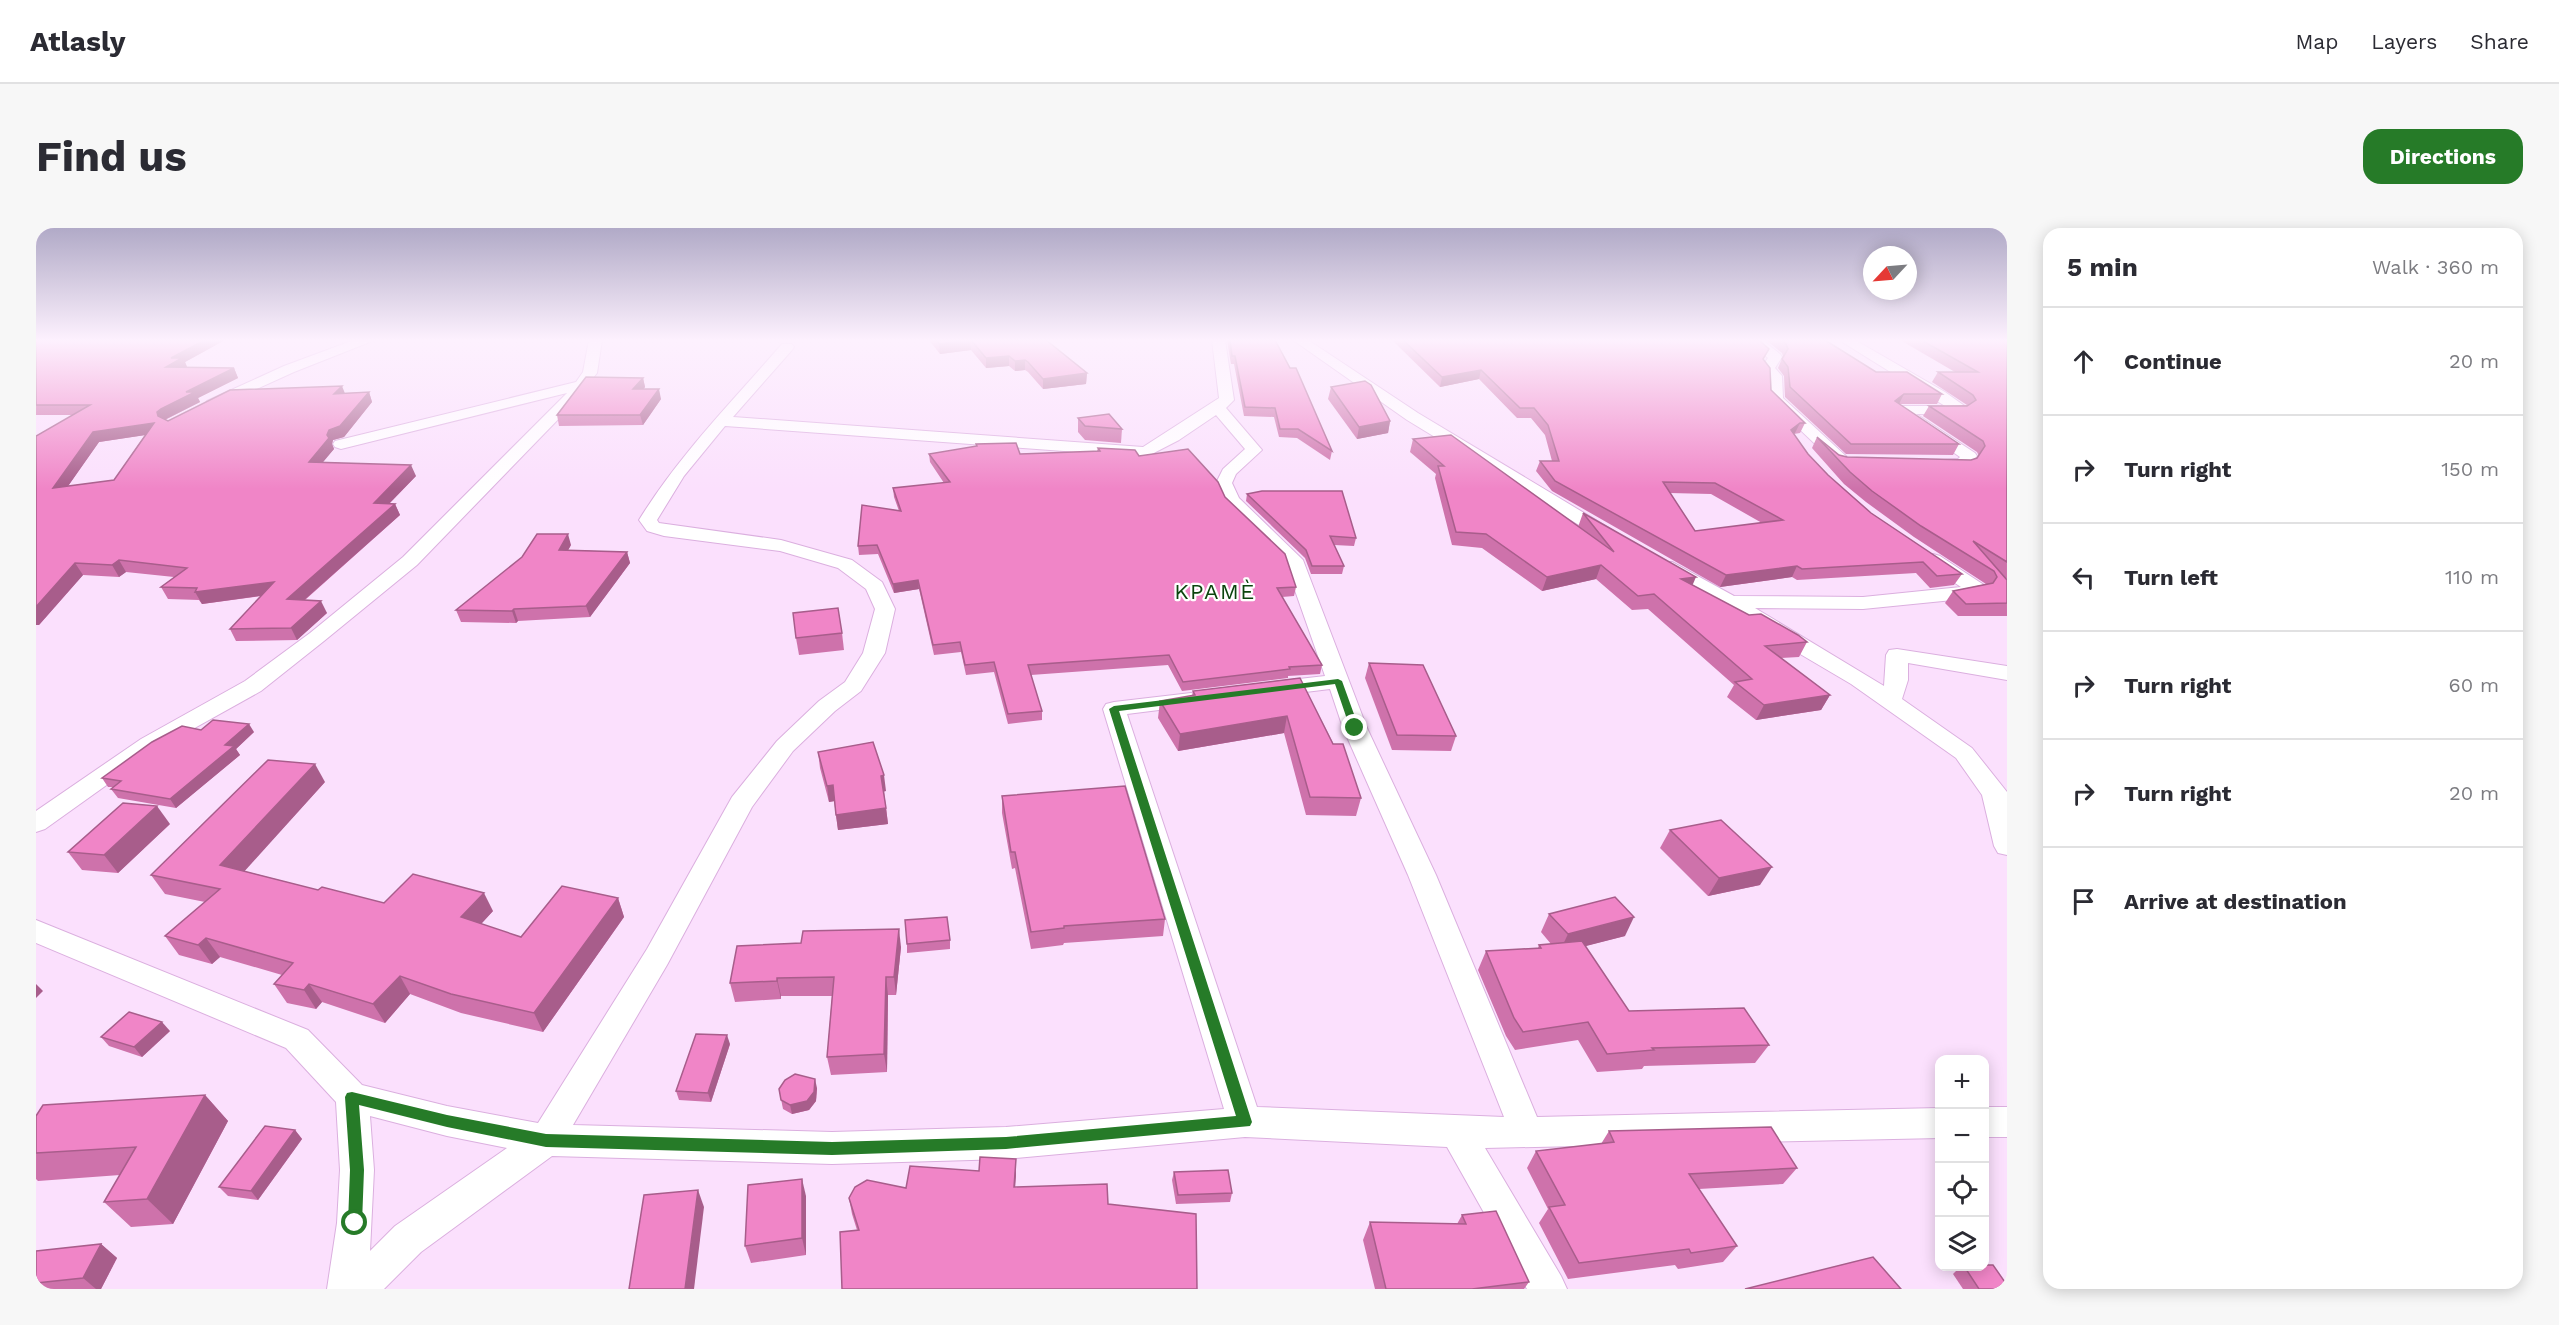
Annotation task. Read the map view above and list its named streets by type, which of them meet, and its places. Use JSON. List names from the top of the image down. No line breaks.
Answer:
{"districts":["KPAMÈ"],"north":"bottom left","page":{"header":"Atlasly","nav":["Map","Layers","Share"],"buttons":"Directions","title":"Find us","heading":["5 min","Walk · 360 m"],"list":[["Continue","20 m"],["Turn right","150 m"],["Turn left","110 m"],["Turn right","60 m"],["Turn right","20 m"],"Arrive at destination"],"map_buttons":["+","−"]}}
